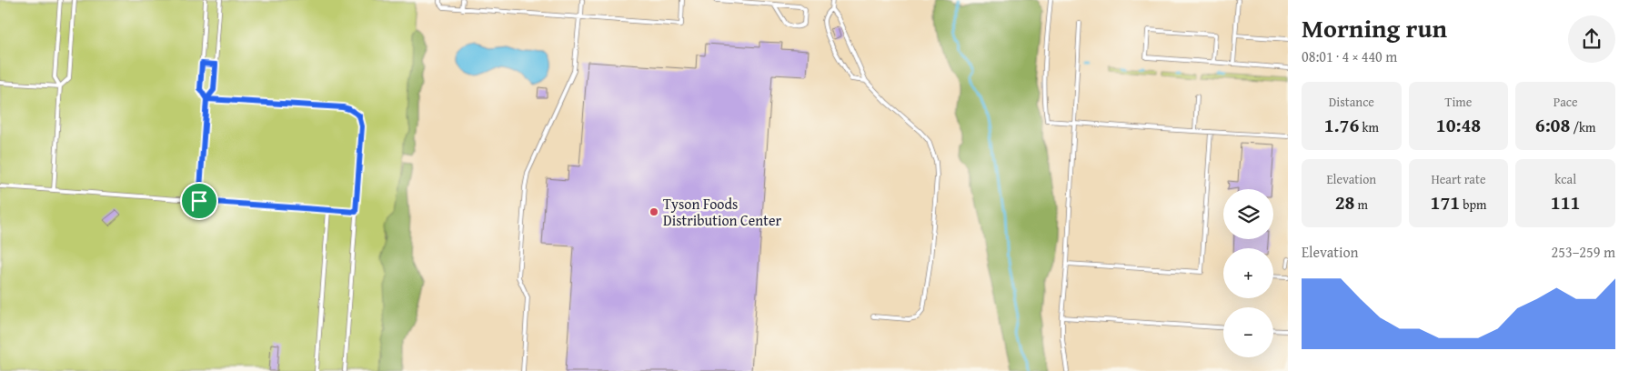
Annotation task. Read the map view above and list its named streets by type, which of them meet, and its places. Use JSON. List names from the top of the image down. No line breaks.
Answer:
{"places":["Tyson Foods Distribution Center"],"page":{"heading":["Morning run","08:01 · 4 × 440 m"],"stats":[["Distance","1.76 km"],["Time","10:48"],["Pace","6:08 /km"],["Elevation","28 m"],["Heart rate","171 bpm"],["kcal","111"]],"map_buttons":["+","−"],"chart":["Elevation","253–259 m"]}}
